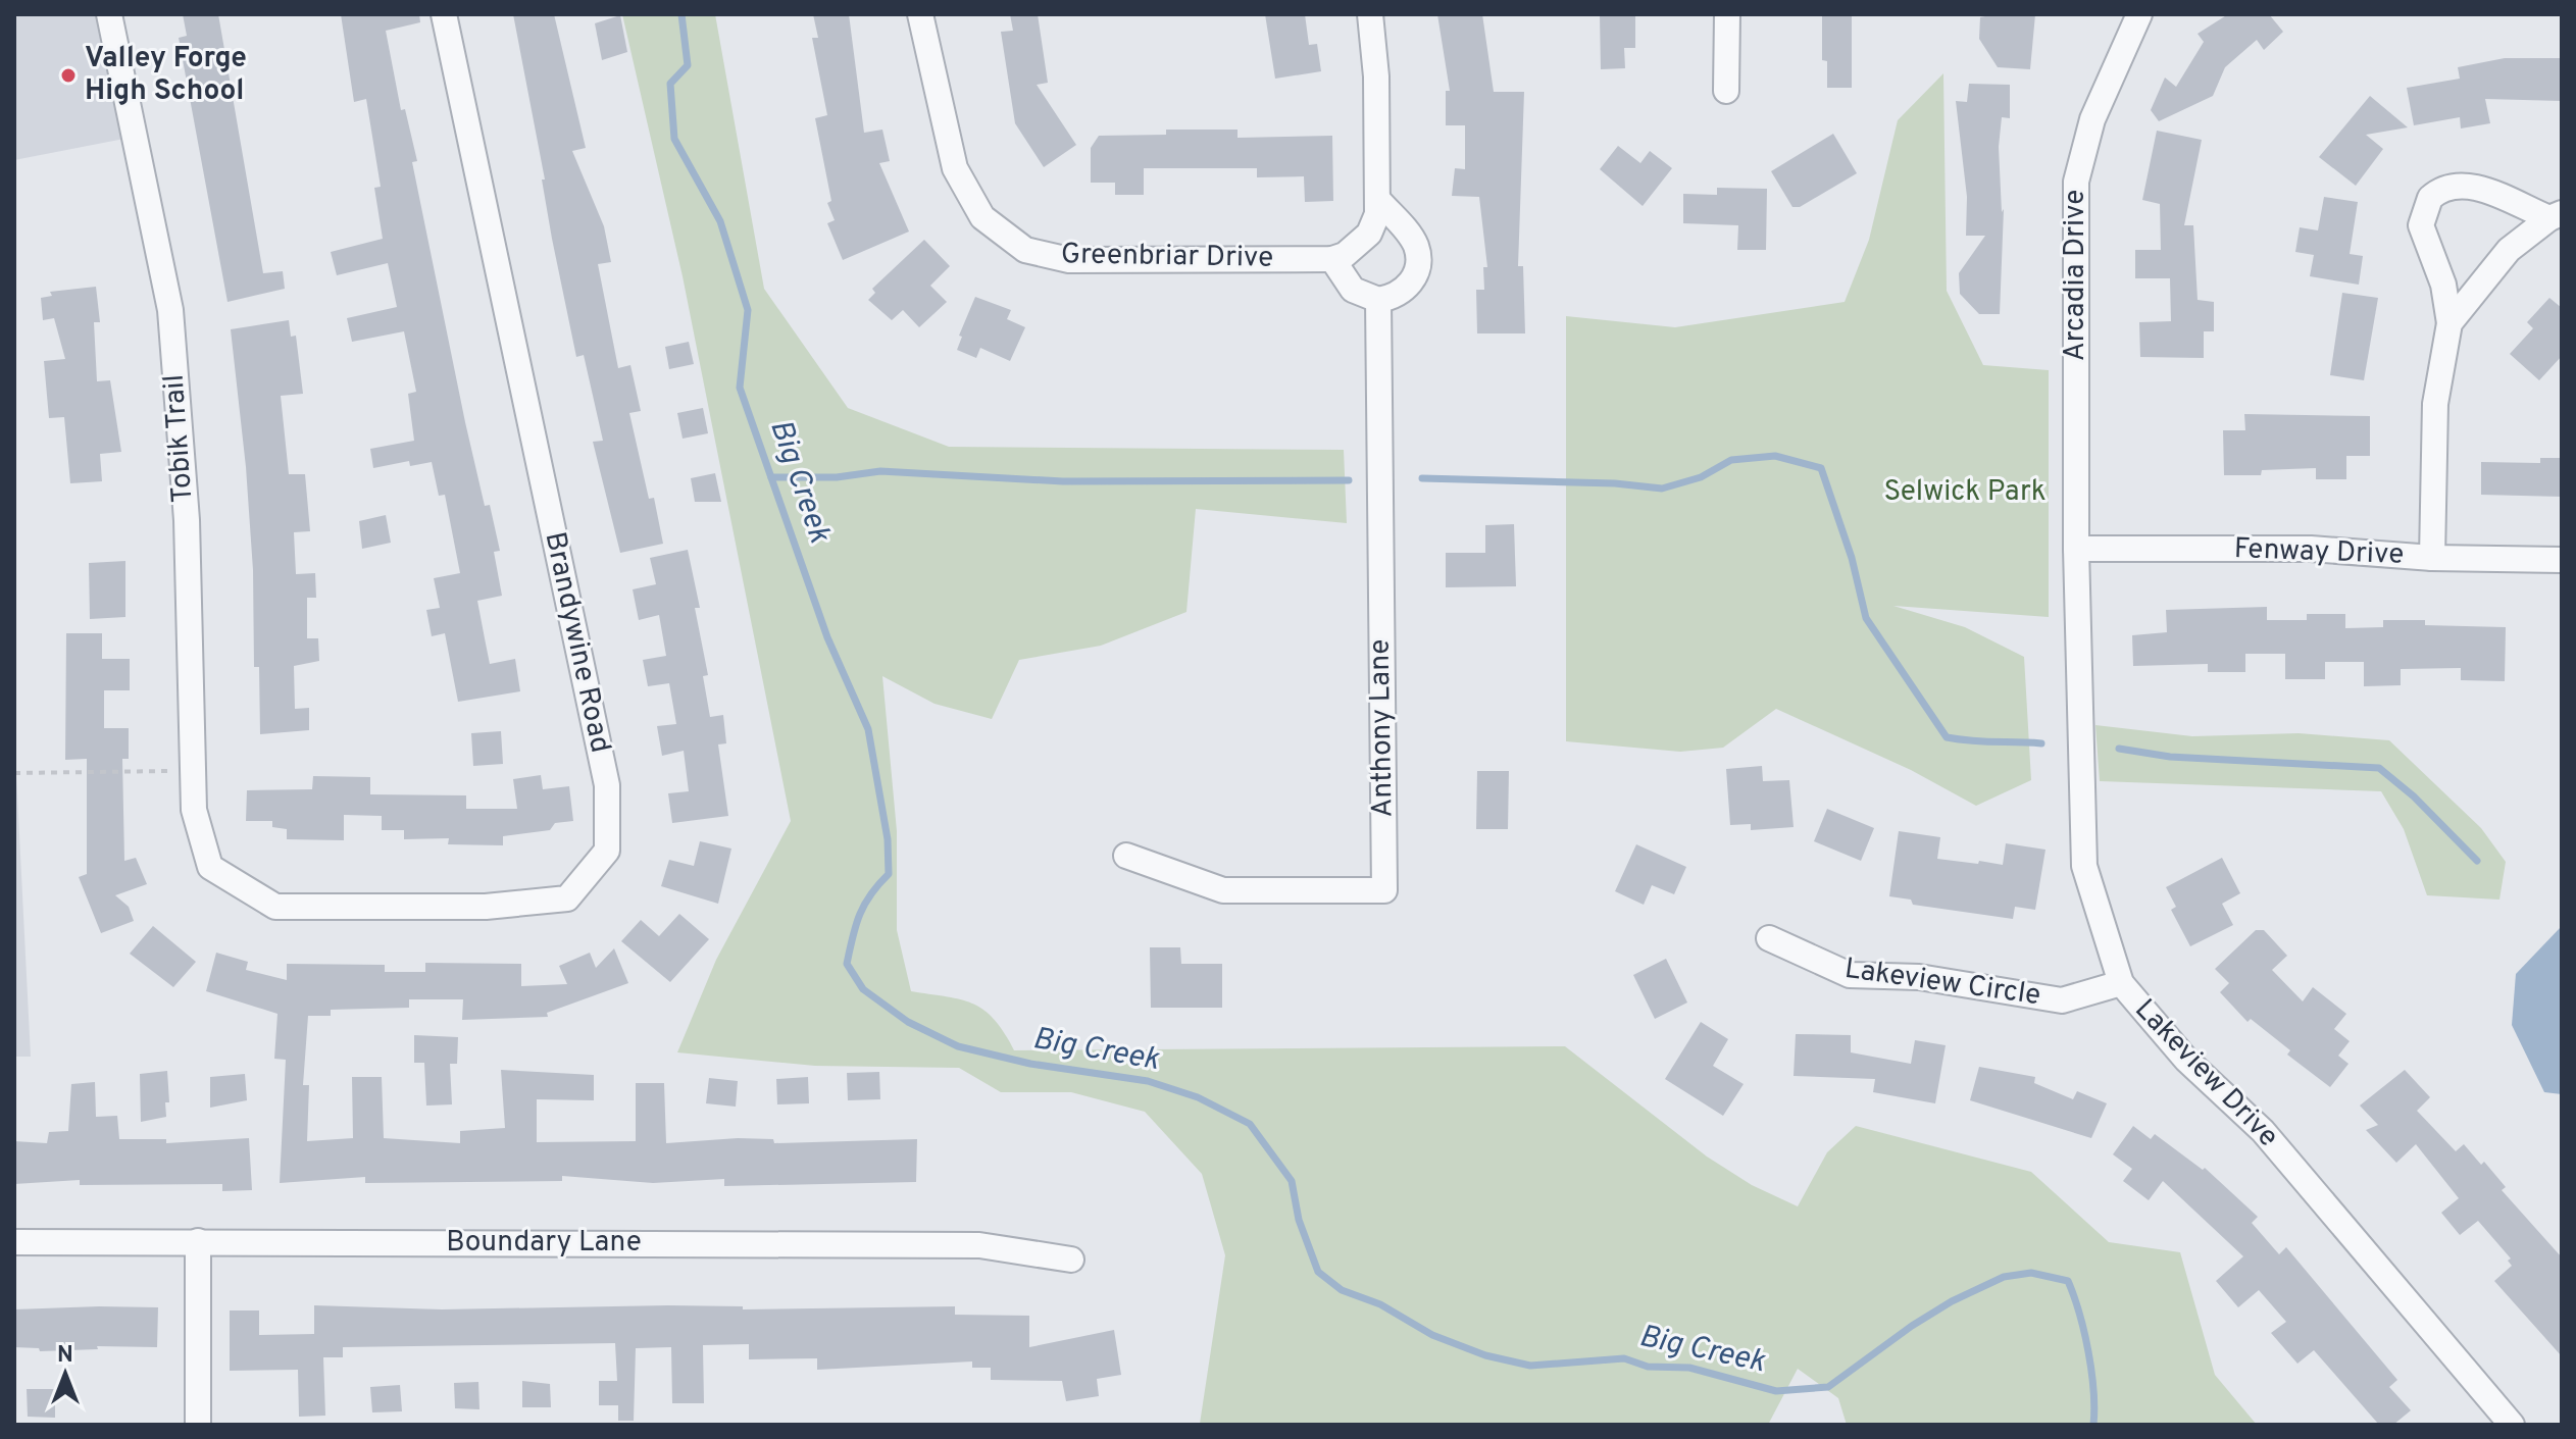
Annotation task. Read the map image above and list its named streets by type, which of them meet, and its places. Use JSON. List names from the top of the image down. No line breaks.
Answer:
{"streets":{"street":["Greenbriar Drive","Arcadia Drive","Tobik Trail","Fenway Drive","Brandywine Road","Anthony Lane","Lakeview Circle","Lakeview Drive","Boundary Lane"]},"crossings":[["Arcadia Drive","Fenway Drive"],["Arcadia Drive","Lakeview Drive"],["Tobik Trail","Brandywine Road"],["Fenway Drive","Lakeview Drive"],["Lakeview Circle","Lakeview Drive"]],"water":["Big Creek"],"parks":["Selwick Park"],"places":["Valley Forge High School"],"north":"top"}
